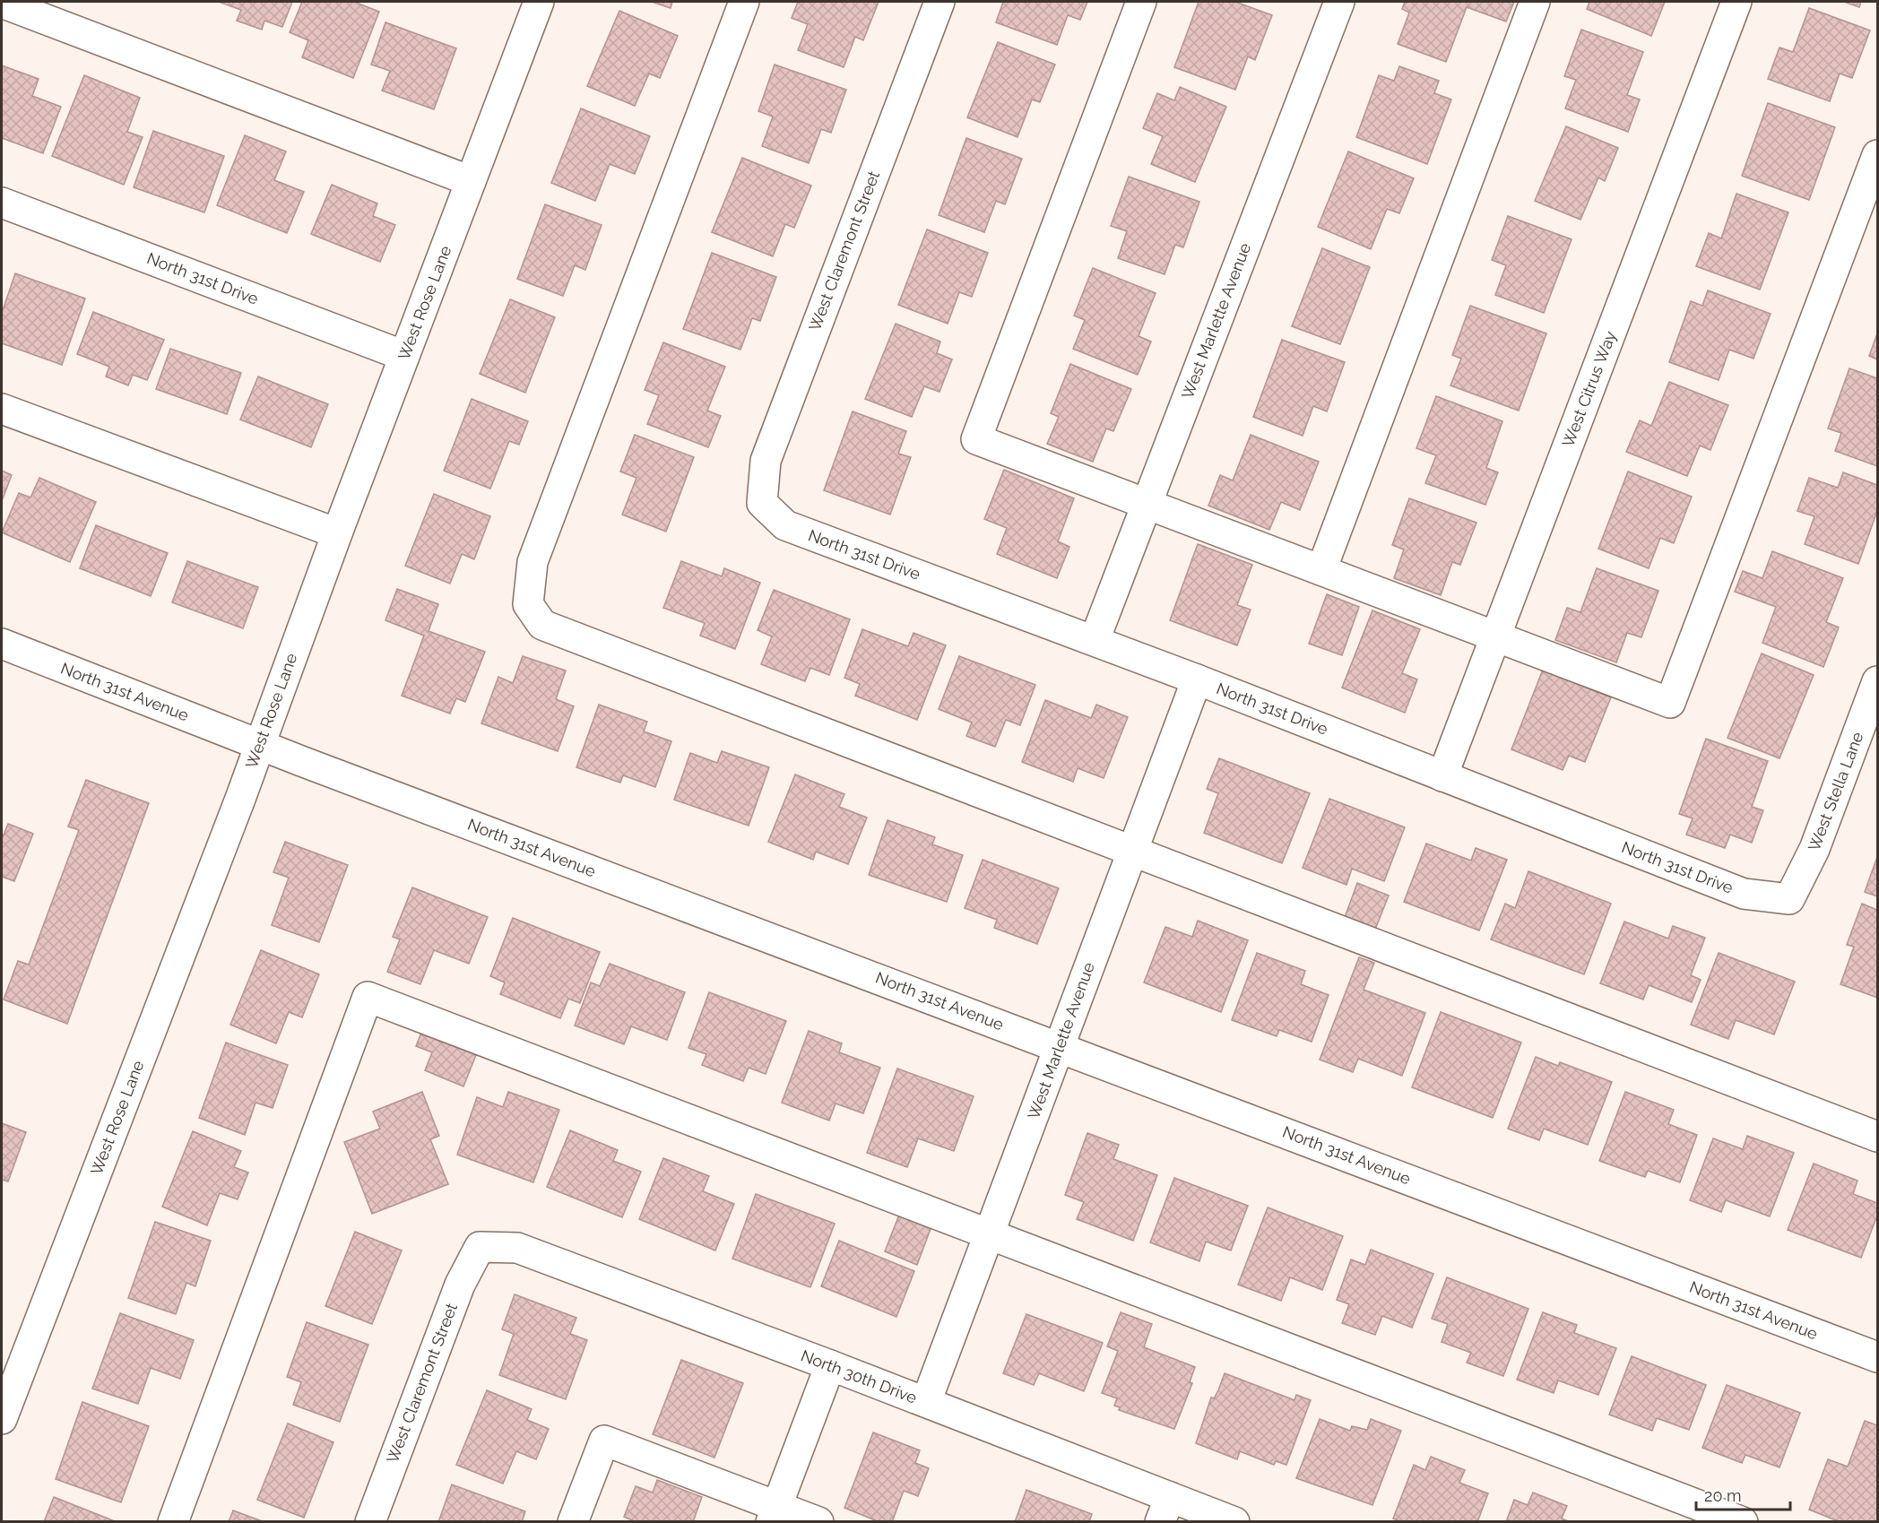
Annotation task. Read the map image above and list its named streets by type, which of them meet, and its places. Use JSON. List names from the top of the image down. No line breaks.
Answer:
{"streets":{"street":["West Claremont Street","North 31st Drive","West Rose Lane","West Marlette Avenue","West Citrus Way","North 31st Avenue","West Stella Lane","North 30th Drive"]},"crossings":[["West Claremont Street","North 31st Drive"],["West Claremont Street","North 30th Drive"],["North 31st Drive","West Rose Lane"],["North 31st Drive","West Marlette Avenue"],["North 31st Drive","West Citrus Way"],["North 31st Drive","West Stella Lane"],["West Rose Lane","North 31st Avenue"],["West Marlette Avenue","North 31st Avenue"],["West Marlette Avenue","North 30th Drive"]],"scale_bar":"20 m"}
